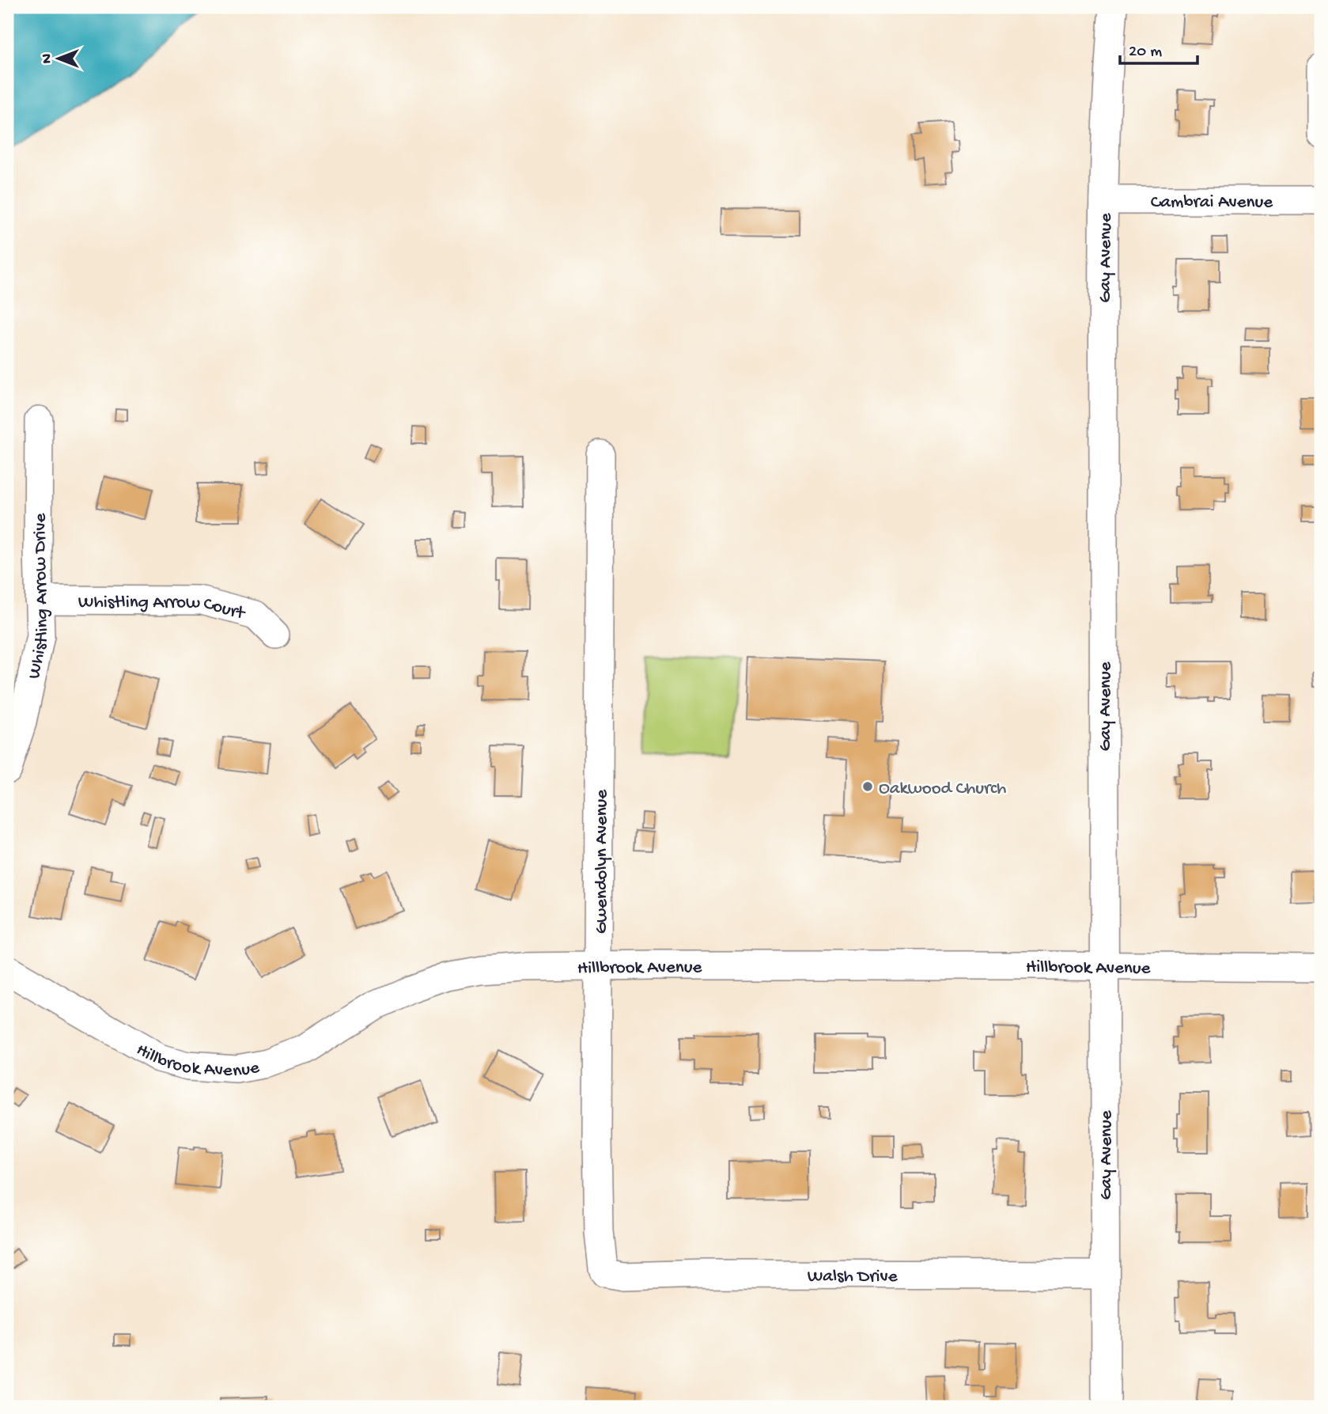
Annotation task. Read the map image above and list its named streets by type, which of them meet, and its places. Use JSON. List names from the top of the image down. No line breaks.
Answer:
{"streets":{"street":["Cambrai Avenue","Gay Avenue","Whistling Arrow Drive","Whistling Arrow Court","Gwendolyn Avenue","Hillbrook Avenue","Walsh Drive"]},"crossings":[["Cambrai Avenue","Gay Avenue"],["Gay Avenue","Hillbrook Avenue"],["Gay Avenue","Walsh Drive"],["Whistling Arrow Drive","Whistling Arrow Court"],["Gwendolyn Avenue","Hillbrook Avenue"],["Gwendolyn Avenue","Walsh Drive"]],"places":["Oakwood Church"],"scale_bar":"20 m","north":"left"}
